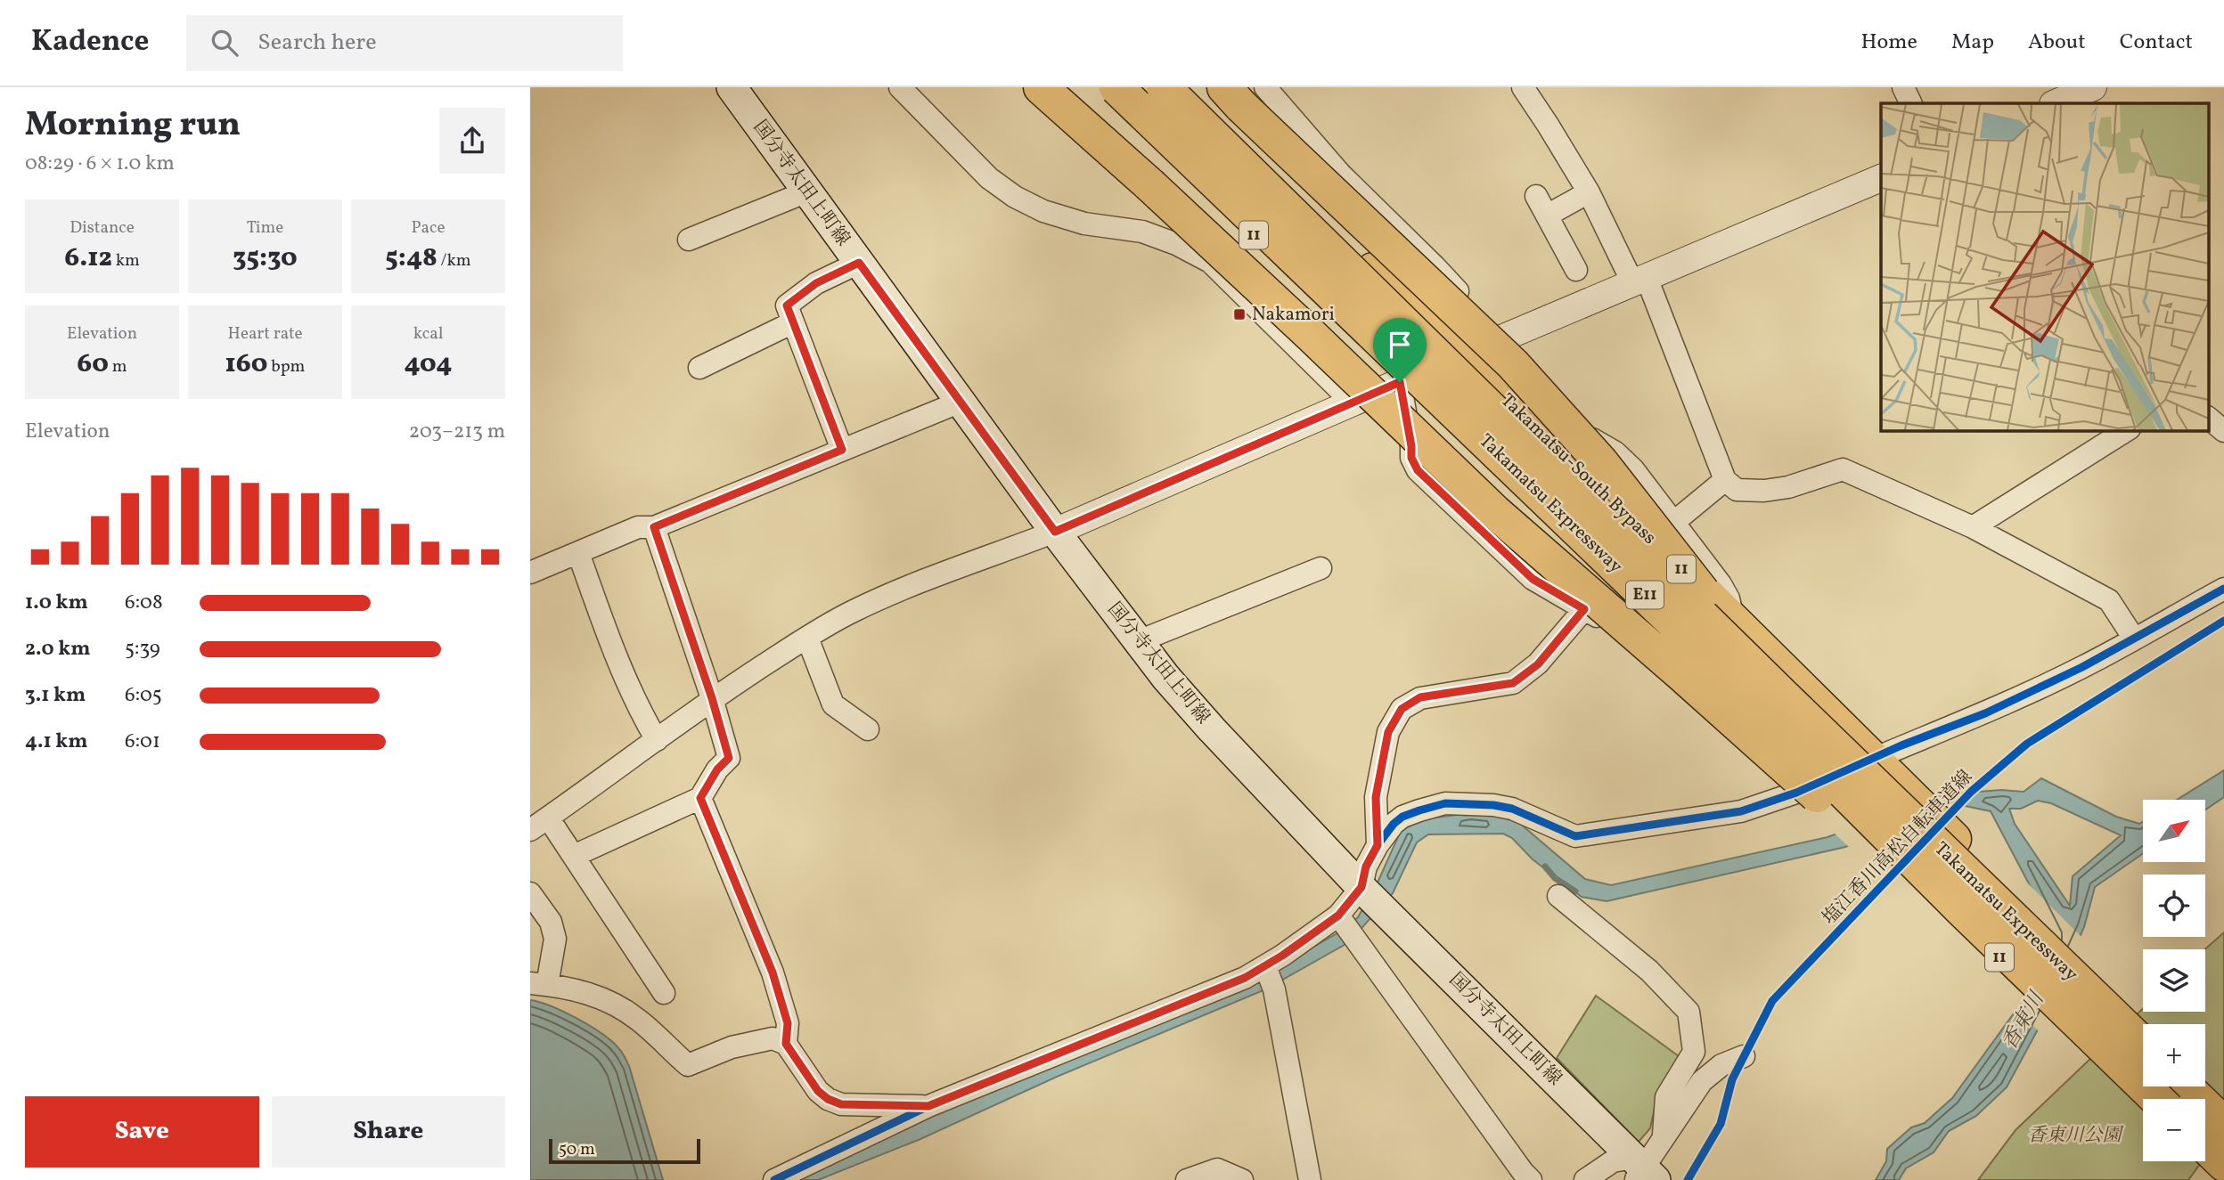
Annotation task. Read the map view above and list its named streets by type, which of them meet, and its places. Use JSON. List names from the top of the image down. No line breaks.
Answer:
{"streets":{"highway":["11","Takamatsu-South Bypass","Takamatsu Expressway","E11"],"main road":["国分寺太田上町線"],"cycle path":["塩江香川高松自転車道線"]},"water":["香東川"],"parks":["香東川公園"],"places":{"transit":["Nakamori"]},"scale_bar":"50 m","north":"top right","page":{"header":"Kadence","search":"Search here","nav":["Home","Map","About","Contact"],"heading":["Morning run","08:29 · 6 × 1.0 km"],"stats":[["Distance","6.12 km"],["Time","35:30"],["Pace","5:48 /km"],["Elevation","60 m"],["Heart rate","160 bpm"],["kcal","404"]],"chart":["Elevation","203–213 m"],"list":[{"name":"1.0 km","note":"6:08"},{"name":"2.0 km","note":"5:39"},{"name":"3.1 km","note":"6:05"},{"name":"4.1 km","note":"6:01"}],"map_buttons":["+","−"],"buttons":["Save","Share"],"scale":"50 m"}}
